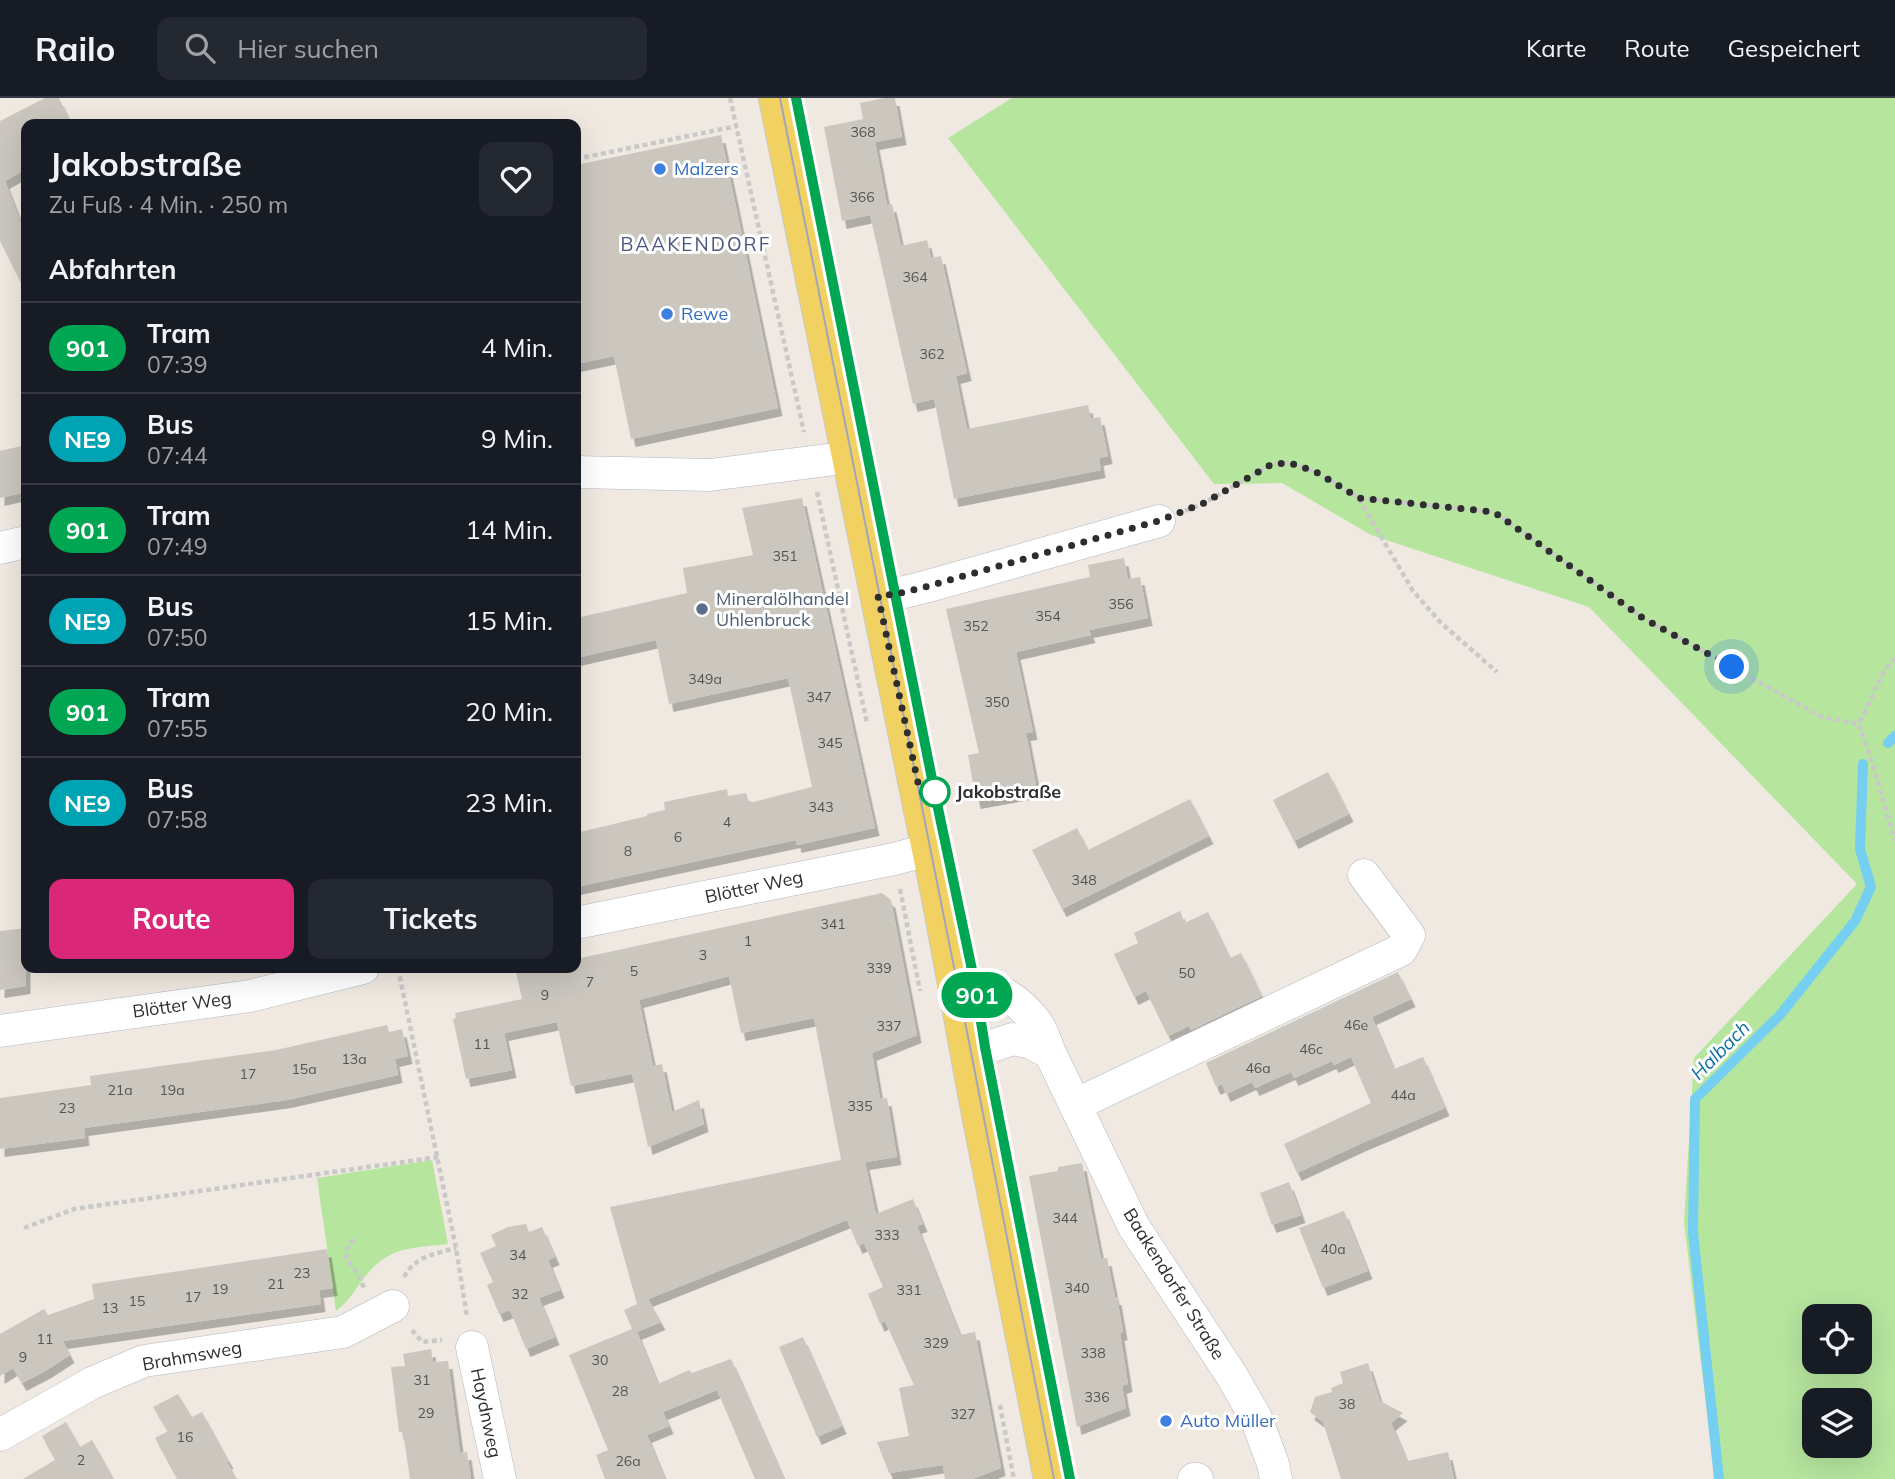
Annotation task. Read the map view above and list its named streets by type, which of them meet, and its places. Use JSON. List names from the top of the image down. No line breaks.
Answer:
{"streets":{"street":["Blötter Weg","Baakendorfer Straße","Brahmsweg","Haydnweg"]},"districts":["BAAKENDORF"],"water":["Halbach"],"places":["Malzers","Rewe","Mineralölhandel Uhlenbruck","Jakobstraße","Auto Müller"],"lines":["tram line 901"],"house_numbers":["368","366","364","362","351","356","354","352","349a","347","350","345","343","4","6","8","348","341","1","3","339","5","50","7","9","46e","337","11","46c","13a","46a","15a","17","21a","19a","44a","335","23","344","333","40a","34","23","21","340","19","331","32","17","15","13","11","329","338","9","30","31","28","336","38","29","327","16","2","26a"],"page":{"header":"Railo","search":"Hier suchen","nav":["Karte","Route","Gespeichert"],"on_map":"901","heading":[["Jakobstraße","Zu Fuß · 4 Min. · 250 m"],"Abfahrten"],"list":[{"mark":"901","name":"Tram","note":"07:39","value":"4 Min."},{"mark":"NE9","name":"Bus","note":"07:44","value":"9 Min."},{"mark":"901","name":"Tram","note":"07:49","value":"14 Min."},{"mark":"NE9","name":"Bus","note":"07:50","value":"15 Min."},{"mark":"901","name":"Tram","note":"07:55","value":"20 Min."},{"mark":"NE9","name":"Bus","note":"07:58","value":"23 Min."}],"buttons":["Route","Tickets"]}}
